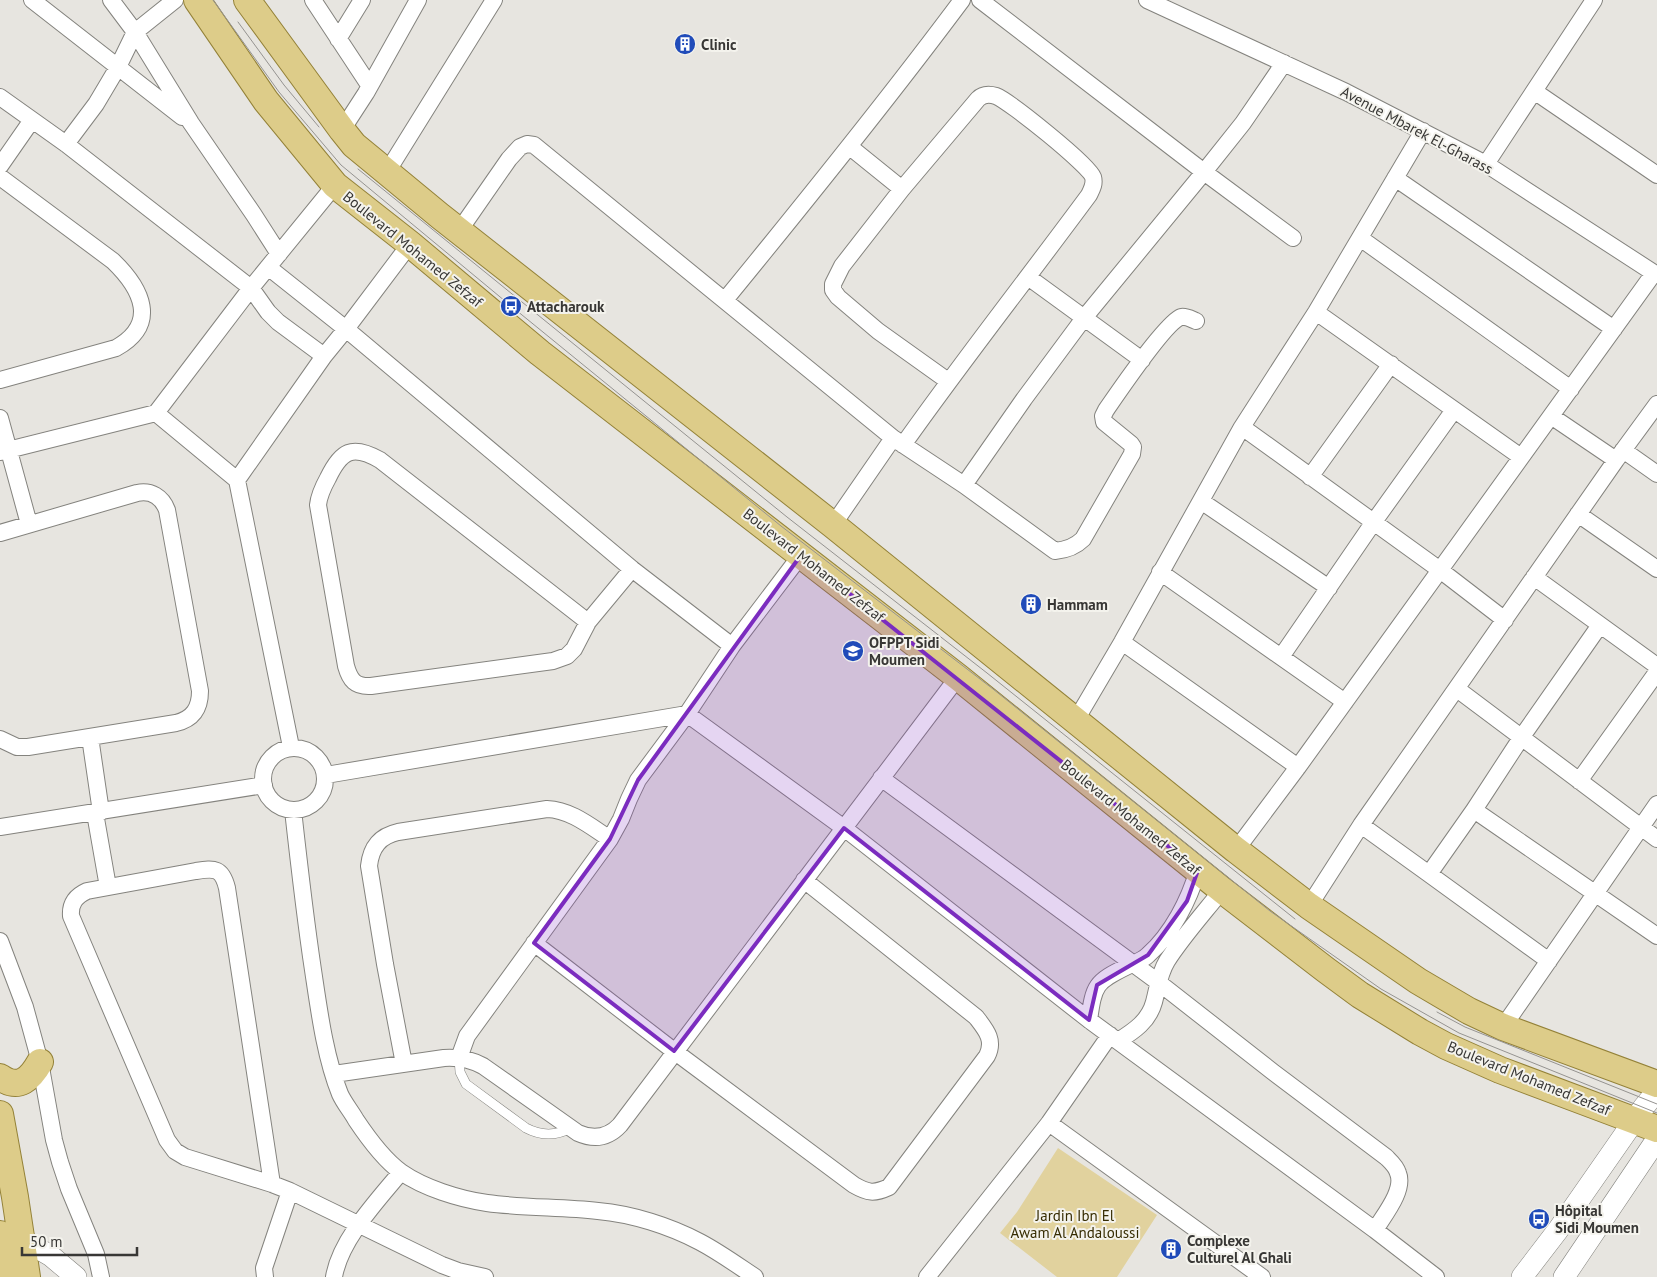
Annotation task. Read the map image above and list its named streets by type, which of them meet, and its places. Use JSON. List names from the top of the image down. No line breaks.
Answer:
{"streets":{"main road":["Boulevard Mohamed Zefzaf"],"street":["Avenue Mbarek El-Gharass"]},"parks":["Jardin Ibn El Awam Al Andaloussi"],"places":{"building":["Clinic","Hammam","Complexe Culturel Al Ghali"],"bus stop":["Attacharouk","Hôpital Sidi Moumen"],"school or university":["OFPPT Sidi Moumen"]},"scale_bar":"50 m"}
